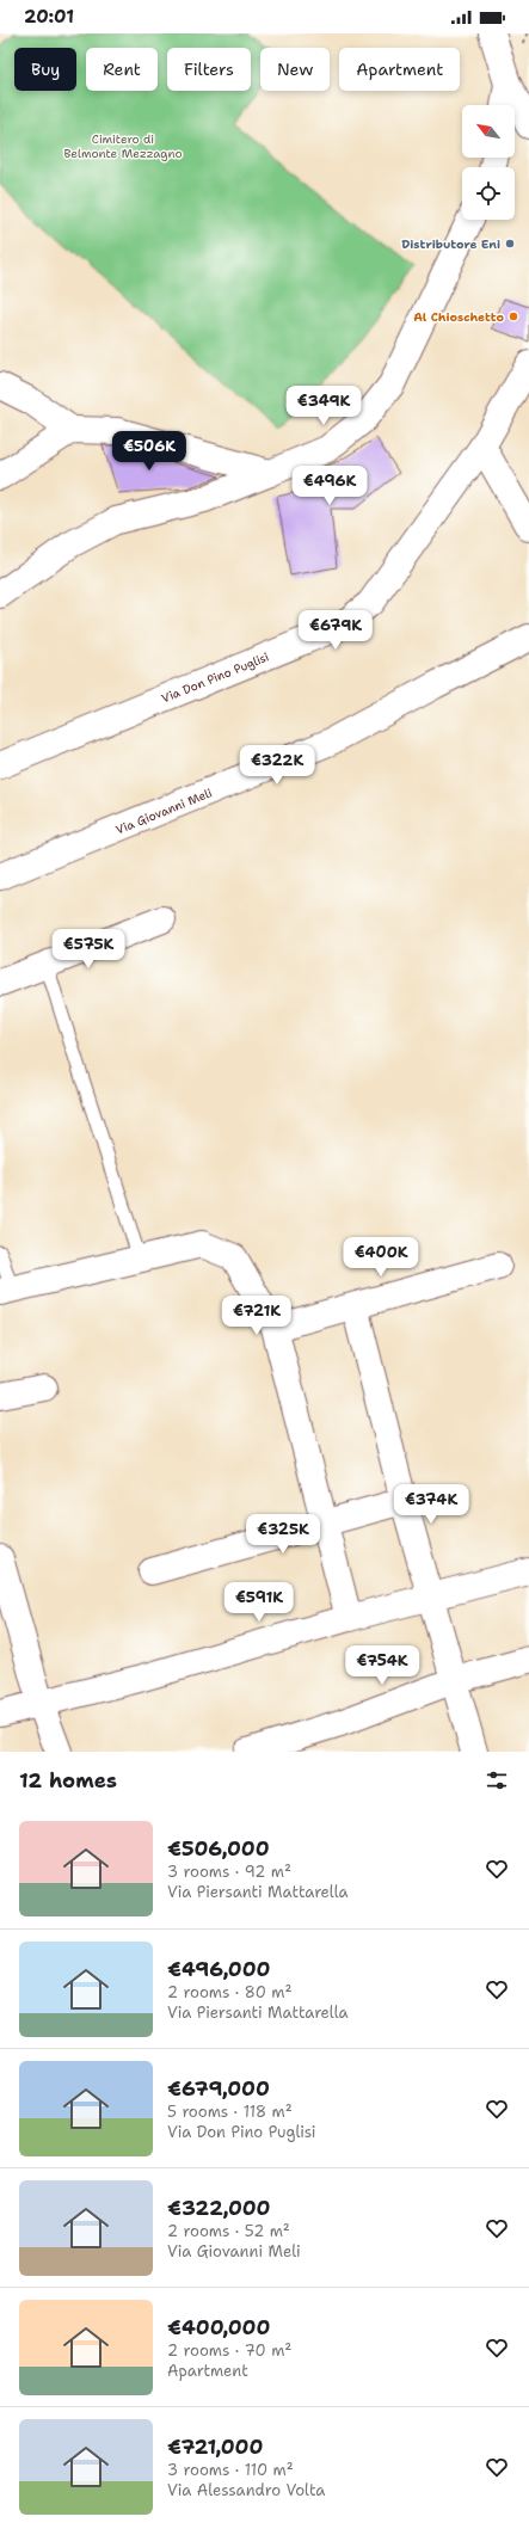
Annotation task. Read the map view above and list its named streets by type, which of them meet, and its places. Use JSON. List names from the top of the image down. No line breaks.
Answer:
{"streets":{"street":["Via Don Pino Puglisi","Via Giovanni Meli"]},"parks":["Cimitero di Belmonte Mezzagno"],"places":["Distributore Eni","Al Chioschetto"],"north":"top left","page":{"status":"20:01","chip":["Buy","Rent","Filters","New","Apartment"],"price":["€349K","€506K","€496K","€679K","€322K","€575K","€400K","€721K","€374K","€325K","€591K","€754K"],"heading":"12 homes","list":[{"name":"€506,000","note":"3 rooms · 92 m² · Via Piersanti Mattarella"},{"name":"€496,000","note":"2 rooms · 80 m² · Via Piersanti Mattarella"},{"name":"€679,000","note":"5 rooms · 118 m² · Via Don Pino Puglisi"},{"name":"€322,000","note":"2 rooms · 52 m² · Via Giovanni Meli"},{"name":"€400,000","note":"2 rooms · 70 m² · Apartment"},{"name":"€721,000","note":"3 rooms · 110 m² · Via Alessandro Volta"}]}}
